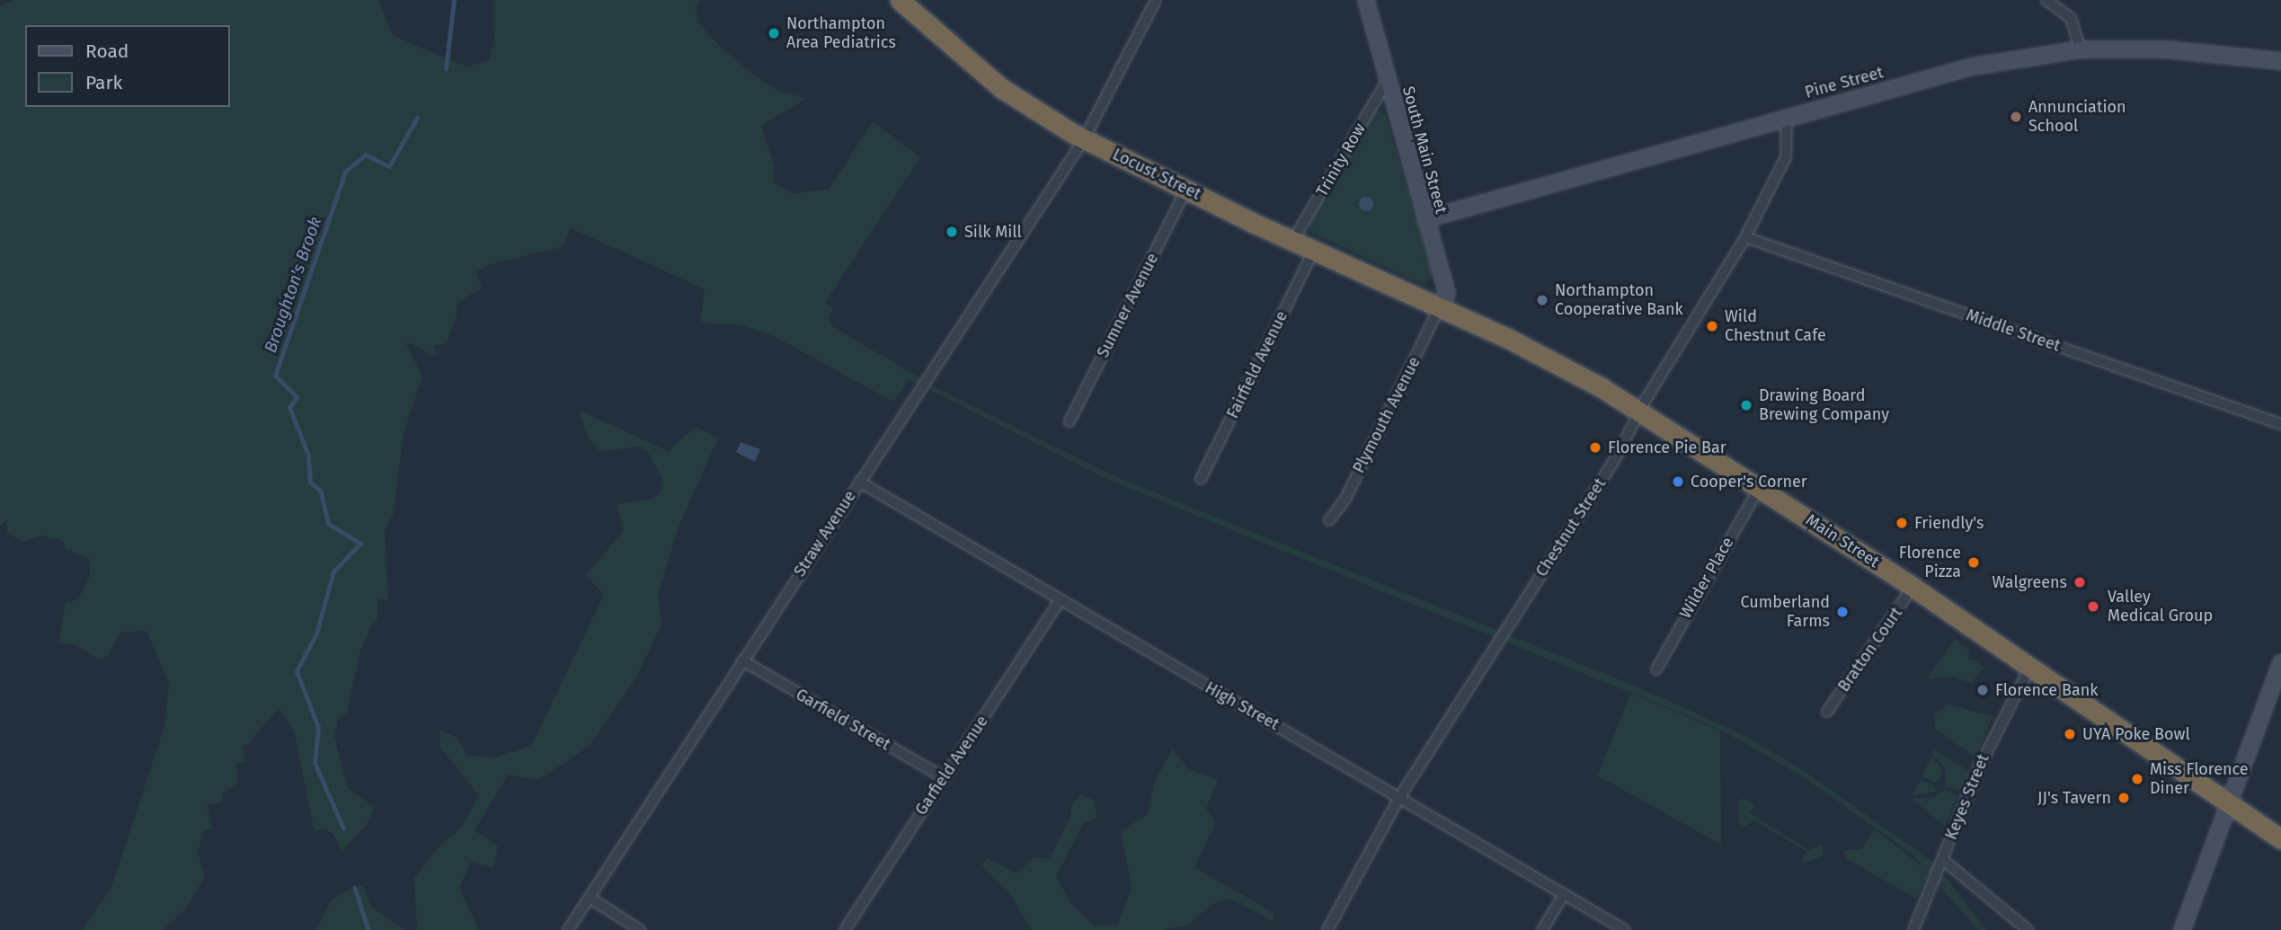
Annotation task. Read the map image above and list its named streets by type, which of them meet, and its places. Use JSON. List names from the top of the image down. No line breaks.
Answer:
{"streets":{"highway":["Locust Street","Main Street"],"street":["Pine Street","South Main Street","Trinity Row","Sumner Avenue","Middle Street","Fairfield Avenue","Plymouth Avenue","Chestnut Street","Straw Avenue","Wilder Place","Bratton Court","High Street","Garfield Street","Garfield Avenue","Keyes Street"]},"crossings":[["Pine Street","South Main Street"],["Pine Street","Chestnut Street"],["South Main Street","Trinity Row"],["South Main Street","Locust Street"],["South Main Street","Plymouth Avenue"],["South Main Street","Main Street"],["Trinity Row","Locust Street"],["Locust Street","Sumner Avenue"],["Locust Street","Fairfield Avenue"],["Locust Street","Plymouth Avenue"],["Locust Street","Straw Avenue"],["Locust Street","Main Street"],["Middle Street","Chestnut Street"],["Plymouth Avenue","Main Street"],["Chestnut Street","Main Street"],["Chestnut Street","High Street"],["Straw Avenue","High Street"],["Straw Avenue","Garfield Street"],["Main Street","Wilder Place"],["Main Street","Bratton Court"],["Main Street","Keyes Street"],["High Street","Garfield Avenue"],["Garfield Street","Garfield Avenue"]],"water":["Broughton's Brook"],"places":["Northampton Area Pediatrics","Annunciation School","Silk Mill","Northampton Cooperative Bank","Wild Chestnut Cafe","Drawing Board Brewing Company","Florence Pie Bar","Cooper's Corner","Friendly's","Florence Pizza","Walgreens","Valley Medical Group","Cumberland Farms","Florence Bank","UYA Poke Bowl","Miss Florence Diner","JJ's Tavern"],"legend":["Road","Park"]}
